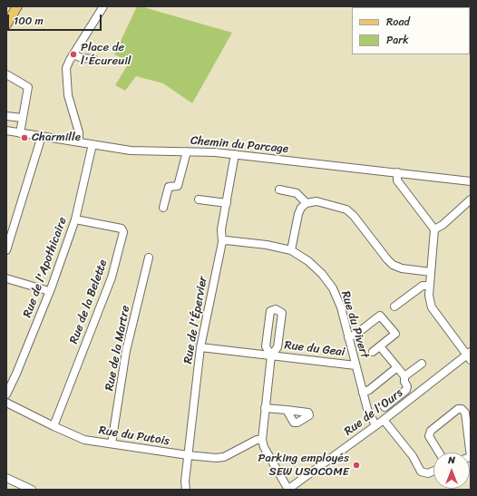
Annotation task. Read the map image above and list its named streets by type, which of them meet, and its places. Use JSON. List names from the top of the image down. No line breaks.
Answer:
{"streets":{"street":["Chemin du Parcage","Rue de l'Apothicaire","Rue de la Belette","Rue de l'Épervier","Rue du Pivert","Rue de la Martre","Rue du Geai","Rue de l'Ours","Rue du Putois"]},"crossings":[["Chemin du Parcage","Rue de l'Apothicaire"],["Chemin du Parcage","Rue de l'Épervier"],["Rue de l'Apothicaire","Rue de la Belette"],["Rue de la Belette","Rue du Putois"],["Rue de l'Épervier","Rue du Pivert"],["Rue de l'Épervier","Rue du Geai"],["Rue de l'Épervier","Rue du Putois"],["Rue du Pivert","Rue du Geai"],["Rue du Pivert","Rue de l'Ours"],["Rue de la Martre","Rue du Putois"]],"places":["Place de l'Écureuil","Charmille","Parking employés SEW USOCOME"],"legend":["Road","Park"],"scale_bar":"100 m","north":"top"}
